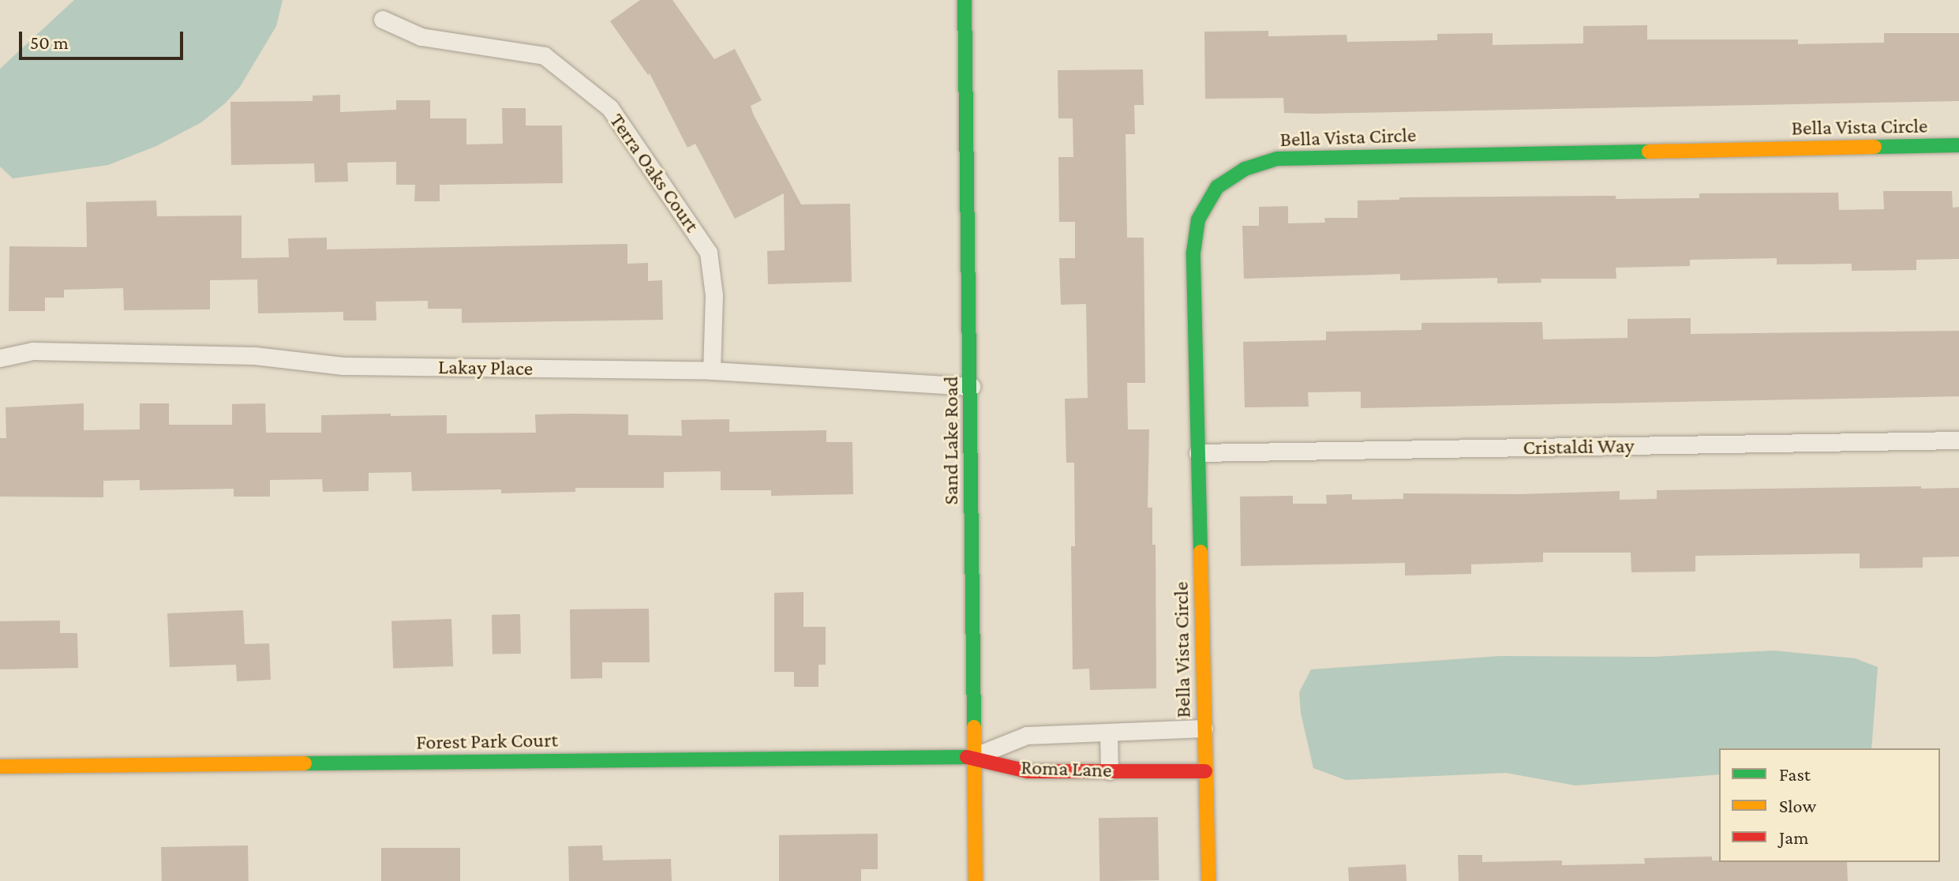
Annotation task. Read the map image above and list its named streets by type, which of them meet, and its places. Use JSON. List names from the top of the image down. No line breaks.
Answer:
{"streets":{"street":["Bella Vista Circle","Terra Oaks Court","Lakay Place","Sand Lake Road","Cristaldi Way","Forest Park Court","Roma Lane"]},"crossings":[["Bella Vista Circle","Cristaldi Way"],["Bella Vista Circle","Roma Lane"],["Terra Oaks Court","Lakay Place"],["Lakay Place","Sand Lake Road"],["Sand Lake Road","Forest Park Court"],["Sand Lake Road","Roma Lane"],["Forest Park Court","Roma Lane"]],"legend":["Fast","Slow","Jam"],"scale_bar":"50 m"}
